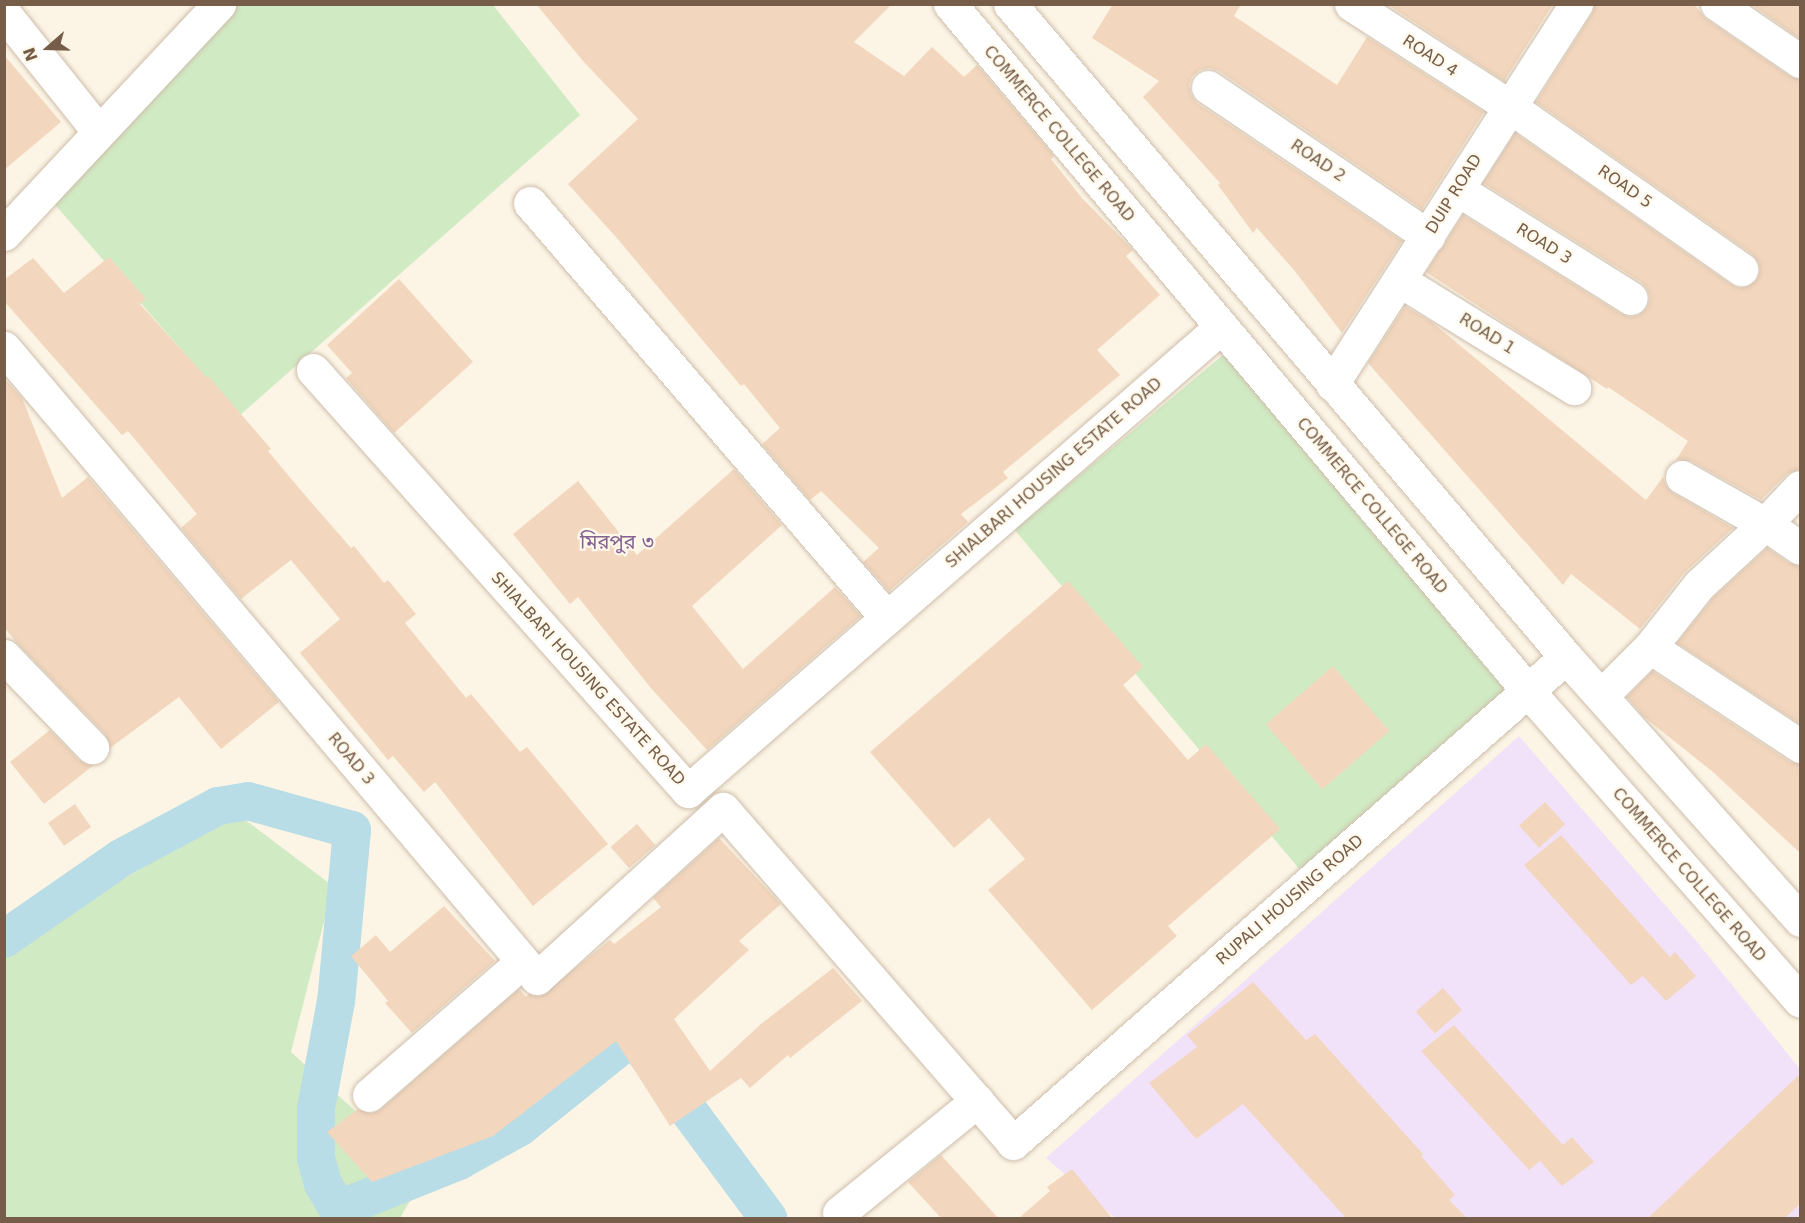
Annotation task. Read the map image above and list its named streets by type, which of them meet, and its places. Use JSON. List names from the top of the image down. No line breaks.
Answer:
{"streets":{"street":["ROAD 4","COMMERCE COLLEGE ROAD","ROAD 2","ROAD 5","DUIP ROAD","ROAD 3","ROAD 1","SHIALBARI HOUSING ESTATE ROAD","RUPALI HOUSING ROAD"]},"crossings":[["ROAD 4","ROAD 5"],["ROAD 4","DUIP ROAD"],["COMMERCE COLLEGE ROAD","SHIALBARI HOUSING ESTATE ROAD"],["COMMERCE COLLEGE ROAD","RUPALI HOUSING ROAD"],["ROAD 2","DUIP ROAD"],["ROAD 5","DUIP ROAD"],["DUIP ROAD","ROAD 3"],["DUIP ROAD","ROAD 1"],["ROAD 3","RUPALI HOUSING ROAD"]],"districts":["মিরপুর ৩"],"north":"left"}
